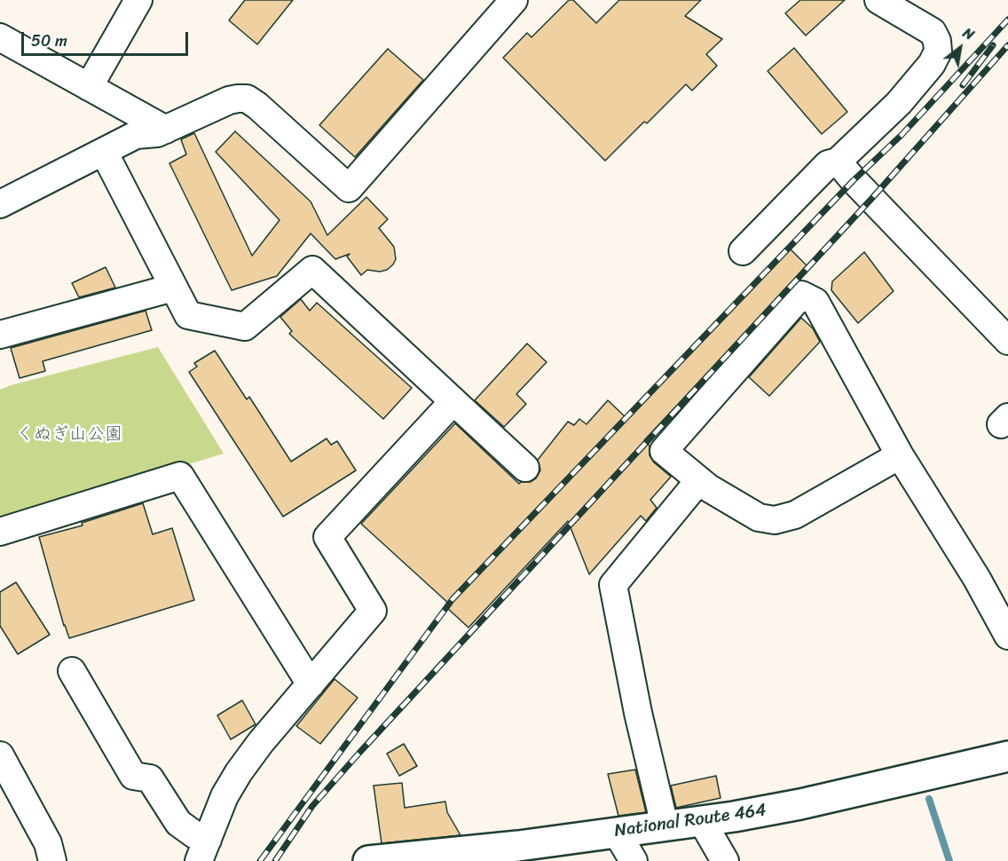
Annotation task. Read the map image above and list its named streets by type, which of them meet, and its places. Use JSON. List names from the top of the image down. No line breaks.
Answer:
{"streets":{"highway":["National Route 464"]},"parks":["くぬぎ山公園"],"scale_bar":"50 m","north":"top right"}
